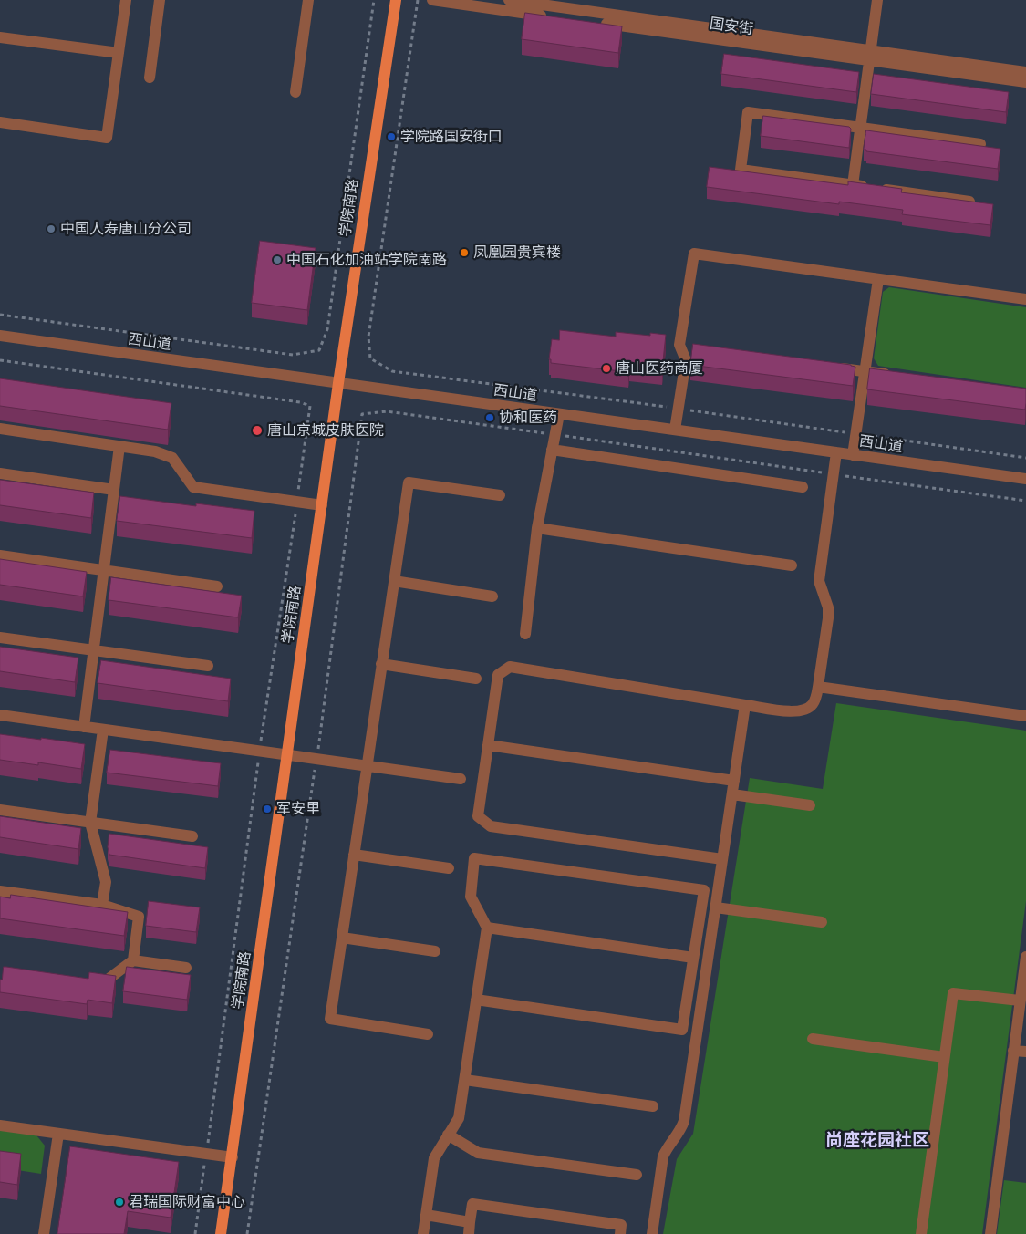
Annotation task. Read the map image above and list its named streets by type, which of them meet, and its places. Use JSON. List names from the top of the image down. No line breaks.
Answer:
{"streets":{"main road":["学院南路"],"street":["国安街","西山道"]},"crossings":[["学院南路","西山道"]],"districts":["尚座花园社区"],"places":["学院路国安街口","中国人寿唐山分公司","凤凰园贵宾楼","中国石化加油站学院南路","唐山医药商厦","协和医药","唐山京城皮肤医院","军安里","君瑞国际财富中心"]}
